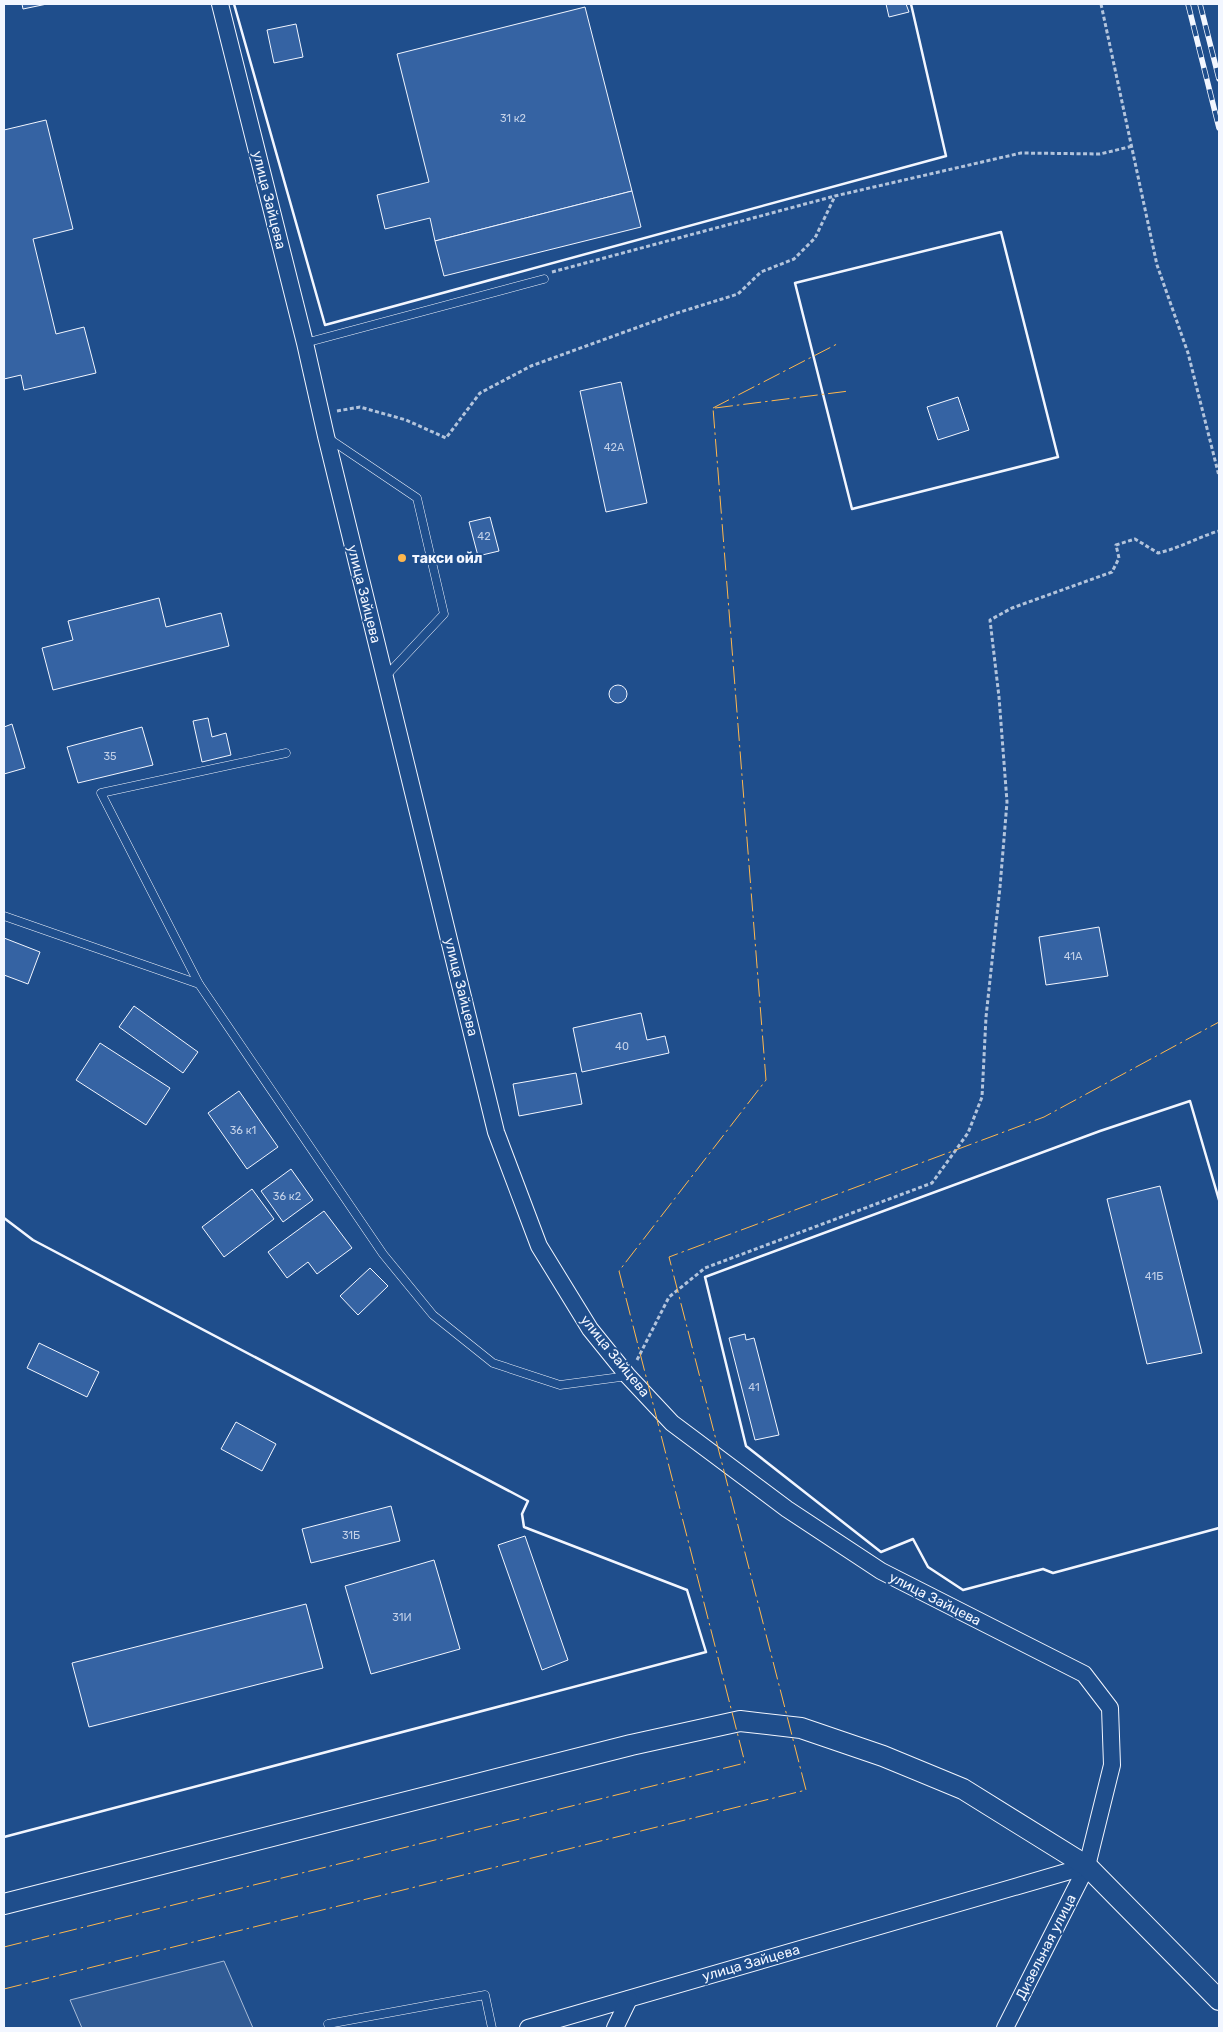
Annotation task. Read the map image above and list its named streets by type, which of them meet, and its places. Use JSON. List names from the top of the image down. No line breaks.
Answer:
{"streets":{"street":["улица Зайцева","Дизельная улица"]},"crossings":[["улица Зайцева","Дизельная улица"]],"places":["такси ойл"],"house_numbers":["31 к2","42А","42","35","41А","40","36 к1","36 к2","41Б","41","31Б","31И"]}
